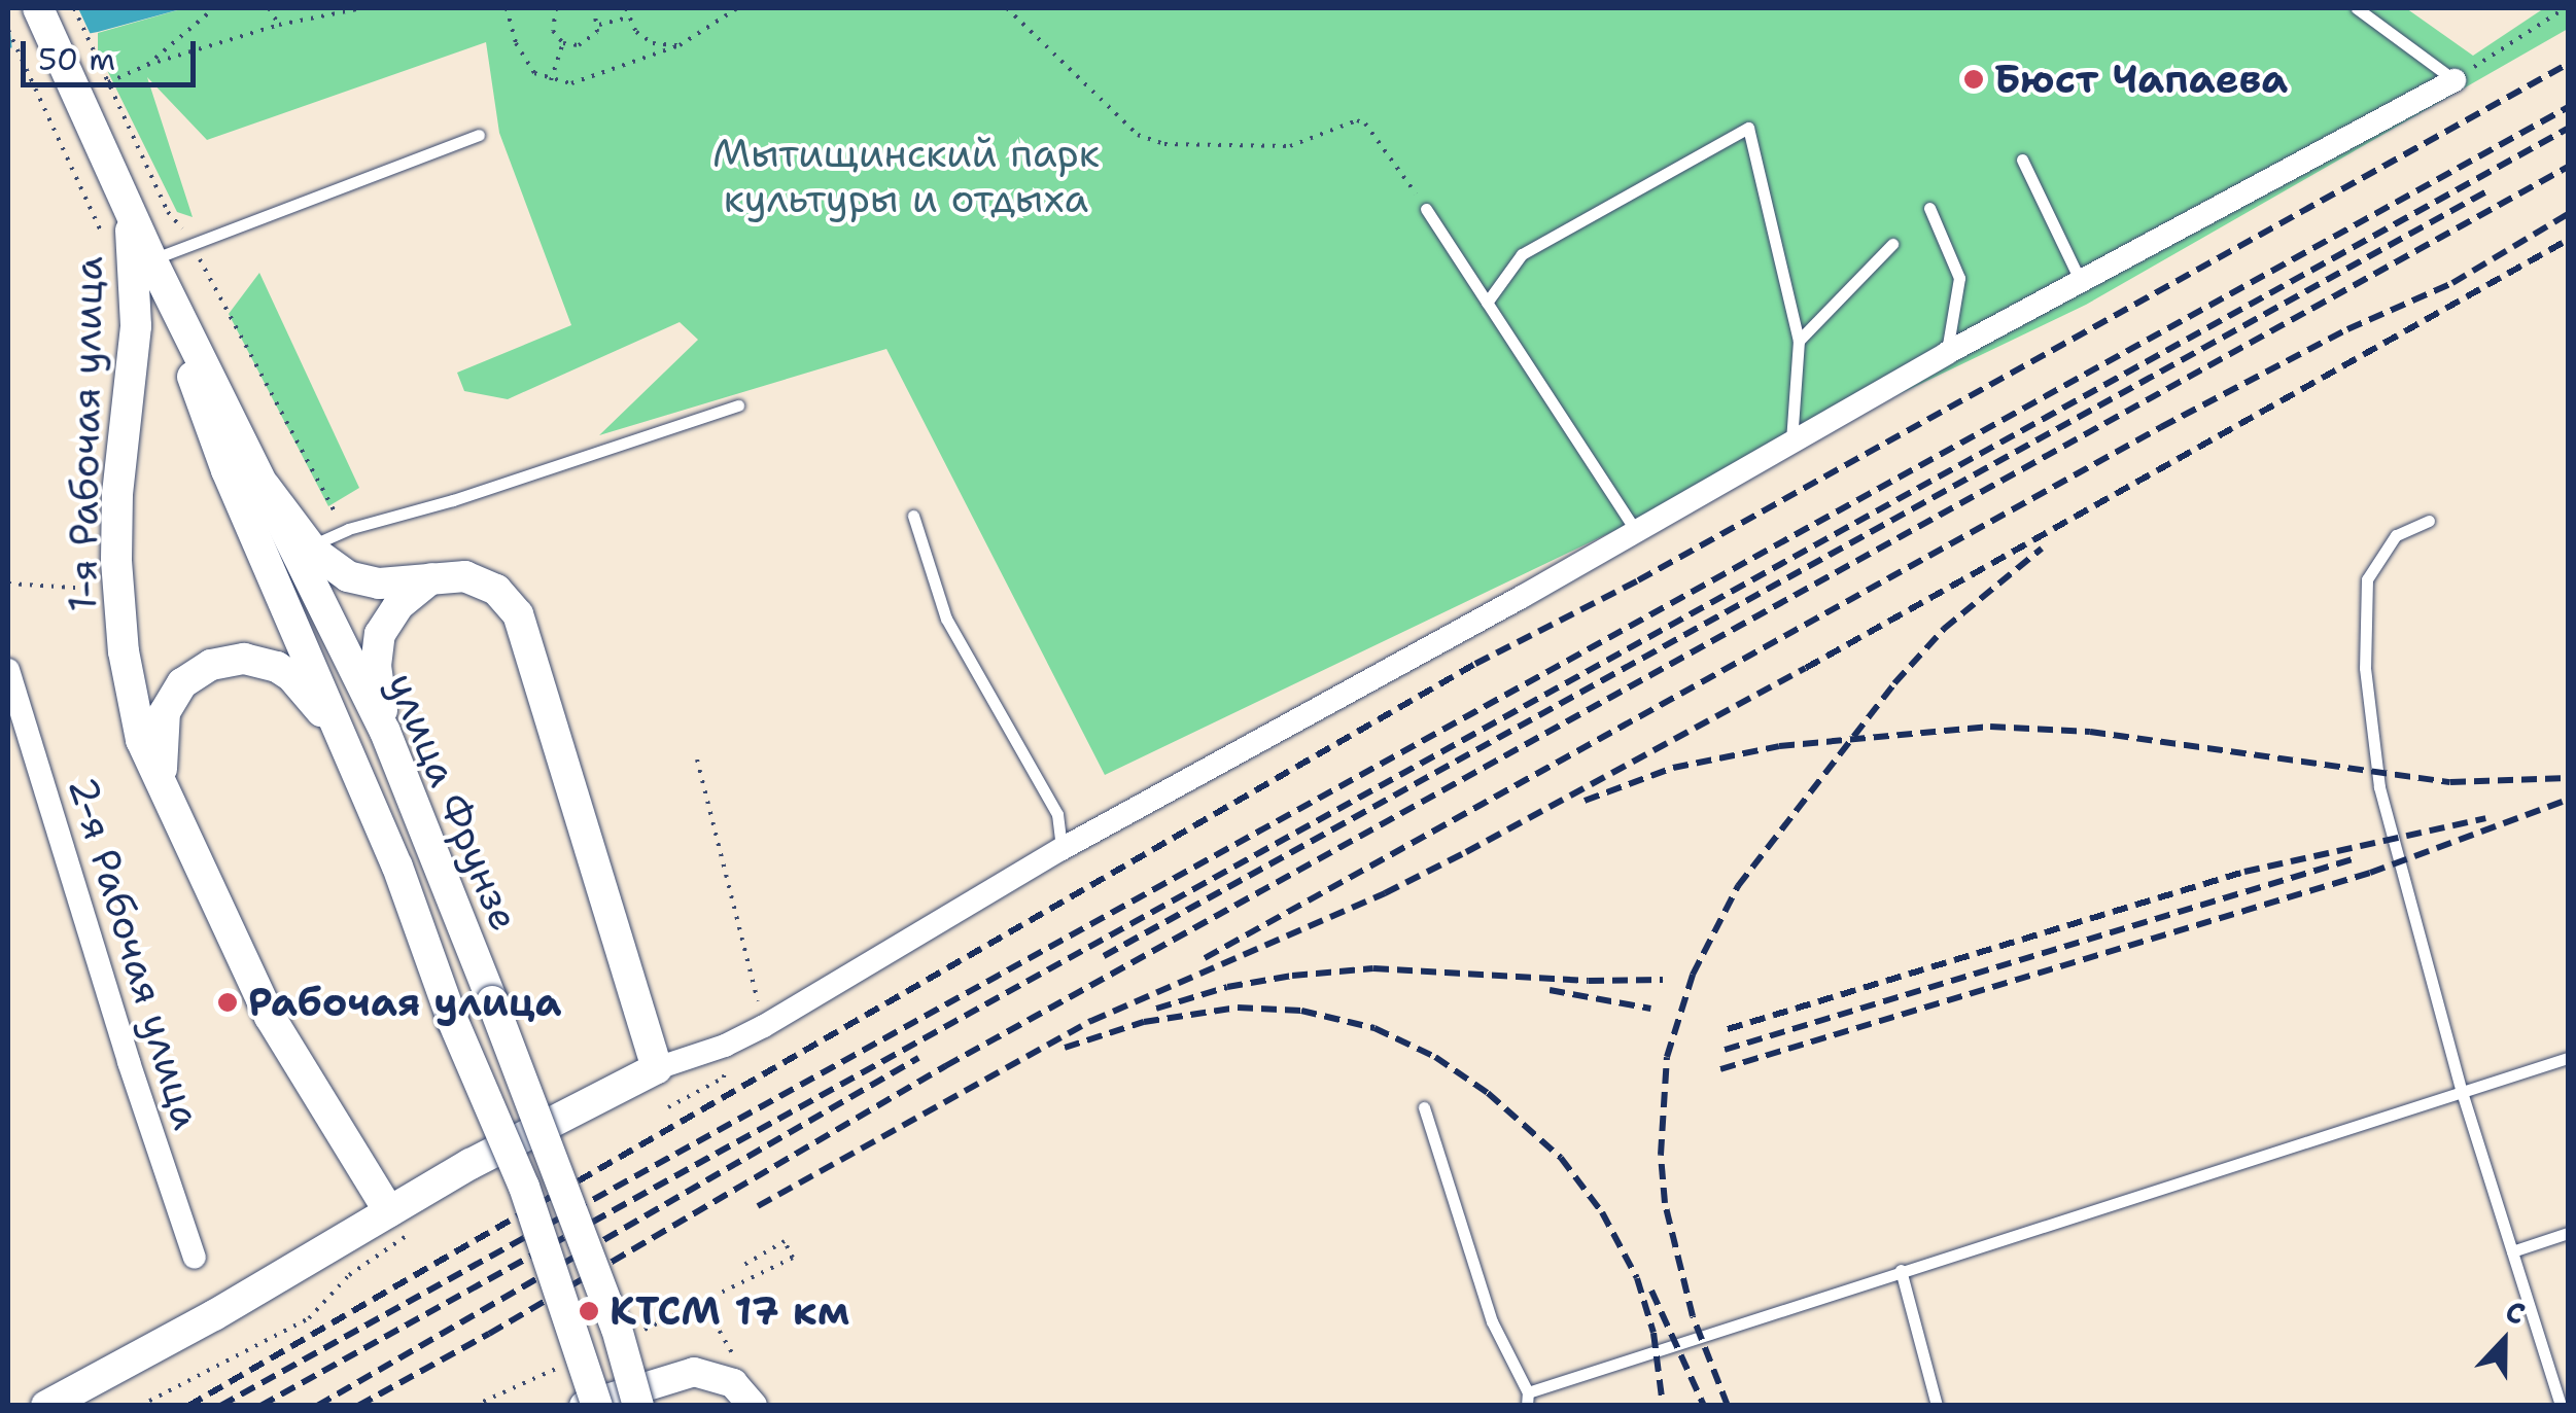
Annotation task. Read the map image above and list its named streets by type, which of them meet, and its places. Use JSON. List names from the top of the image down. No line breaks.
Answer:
{"streets":{"main road":["1-я Рабочая улица","улица Фрунзе"],"street":["2-я Рабочая улица"]},"crossings":[["1-я Рабочая улица","улица Фрунзе"]],"parks":["Мытищинский парк культуры и отдыха"],"places":["Бюст Чапаева","Рабочая улица","КТСМ 17 км"],"scale_bar":"50 m","north":"top"}
